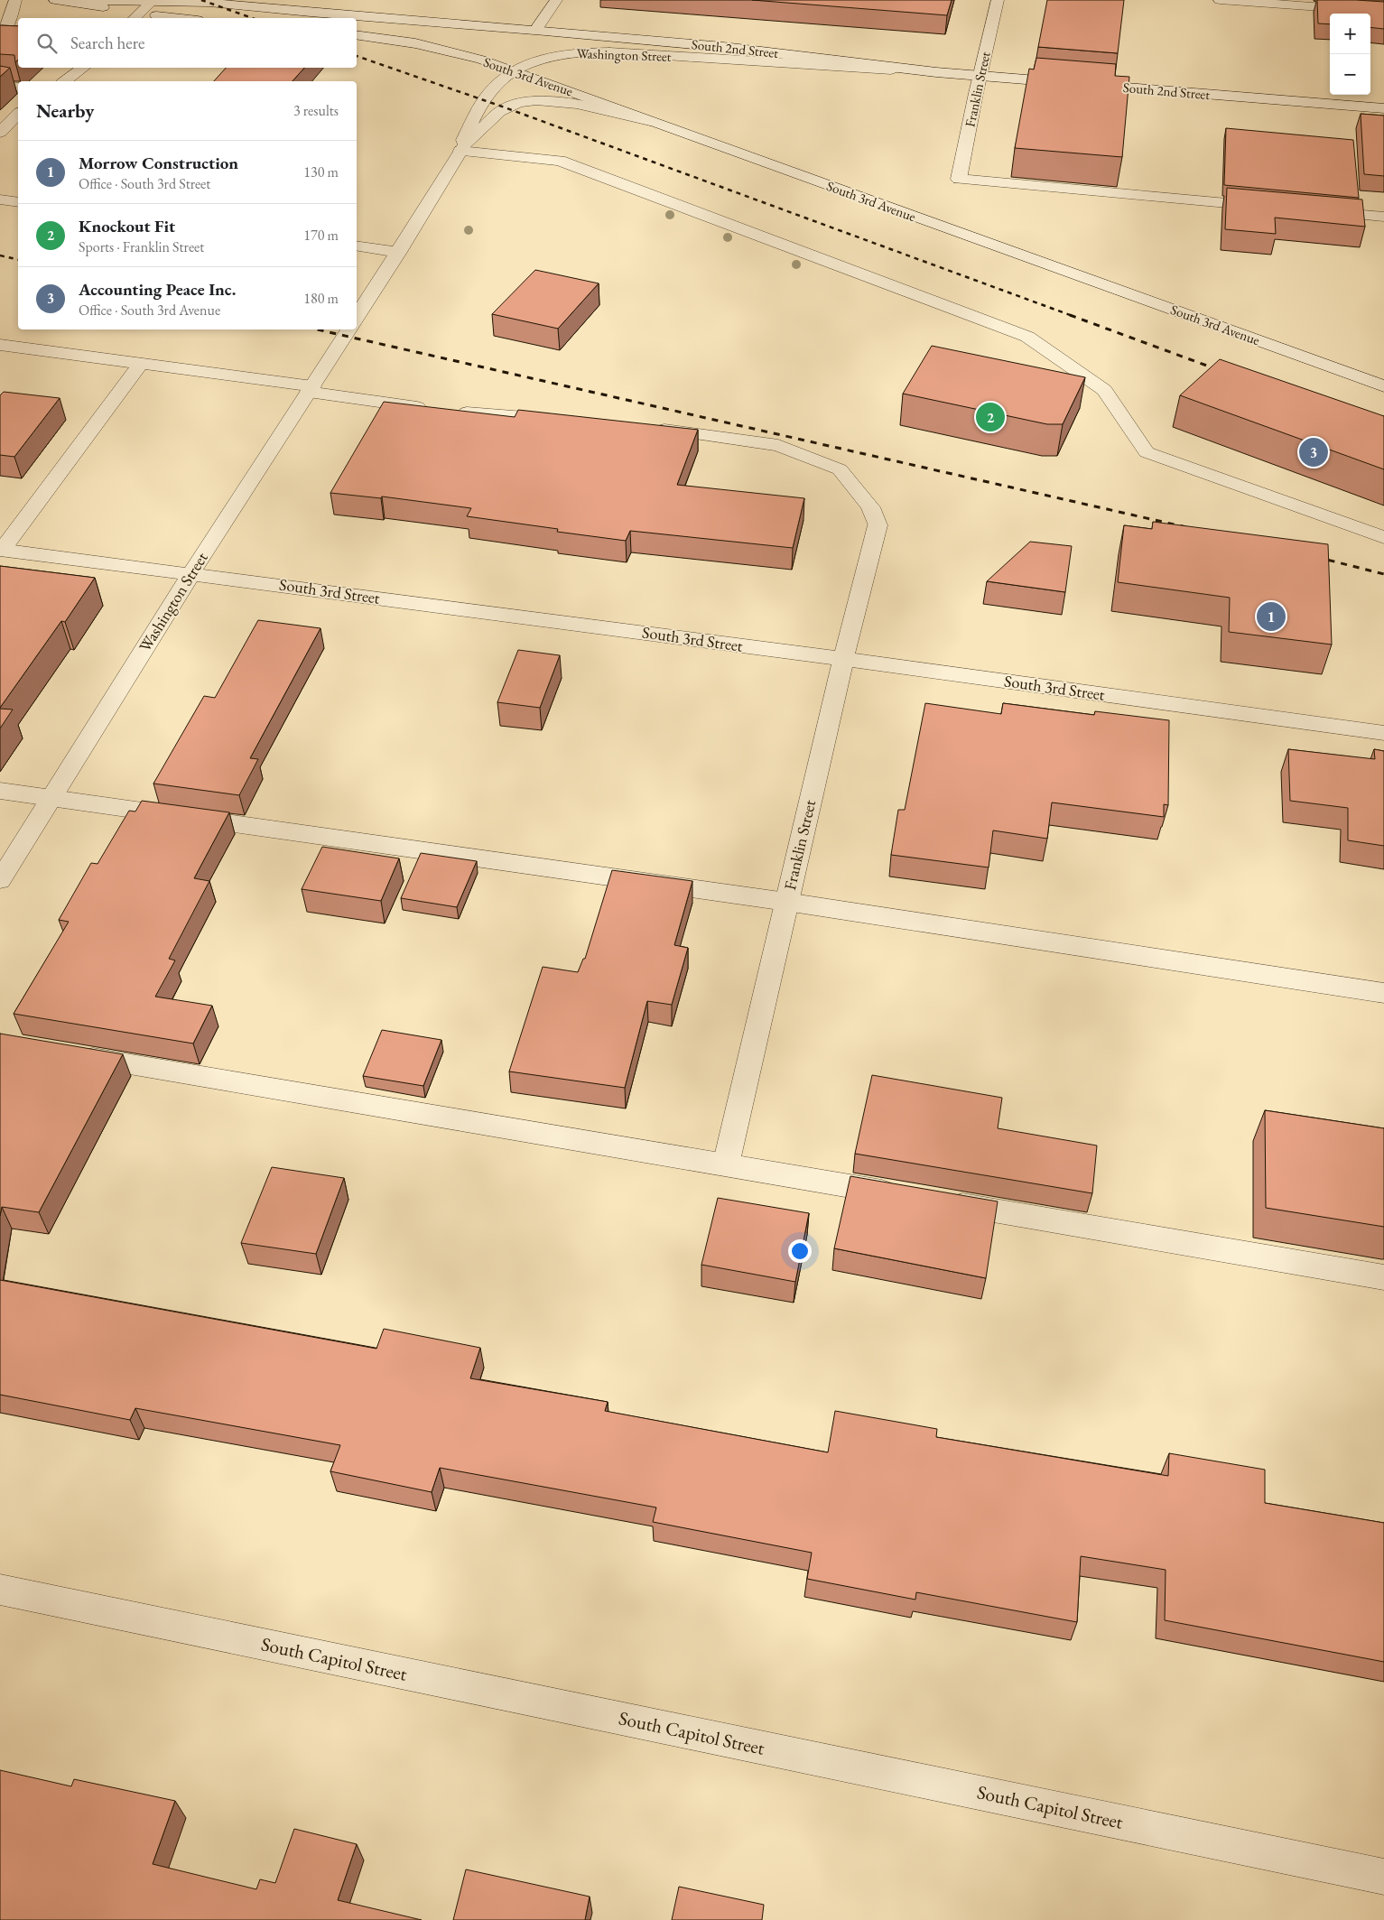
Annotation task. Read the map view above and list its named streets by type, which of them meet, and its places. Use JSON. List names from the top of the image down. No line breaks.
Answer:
{"streets":{"street":["South 2nd Street","Washington Street","South 3rd Avenue","Franklin Street","South 3rd Street","South Capitol Street"]},"crossings":[["South 2nd Street","Washington Street"],["South 2nd Street","Franklin Street"],["Washington Street","South 3rd Avenue"],["Washington Street","South 3rd Street"],["Franklin Street","South 3rd Street"]],"page":{"map_buttons":["+","−"],"search":"Search here","heading":["Nearby","3 results"],"list":[{"mark":"1","name":"Morrow Construction","note":"Office · South 3rd Street","value":"130 m"},{"mark":"2","name":"Knockout Fit","note":"Sports · Franklin Street","value":"170 m"},{"mark":"3","name":"Accounting Peace Inc.","note":"Office · South 3rd Avenue","value":"180 m"}],"pins":["2","3","1"]}}
